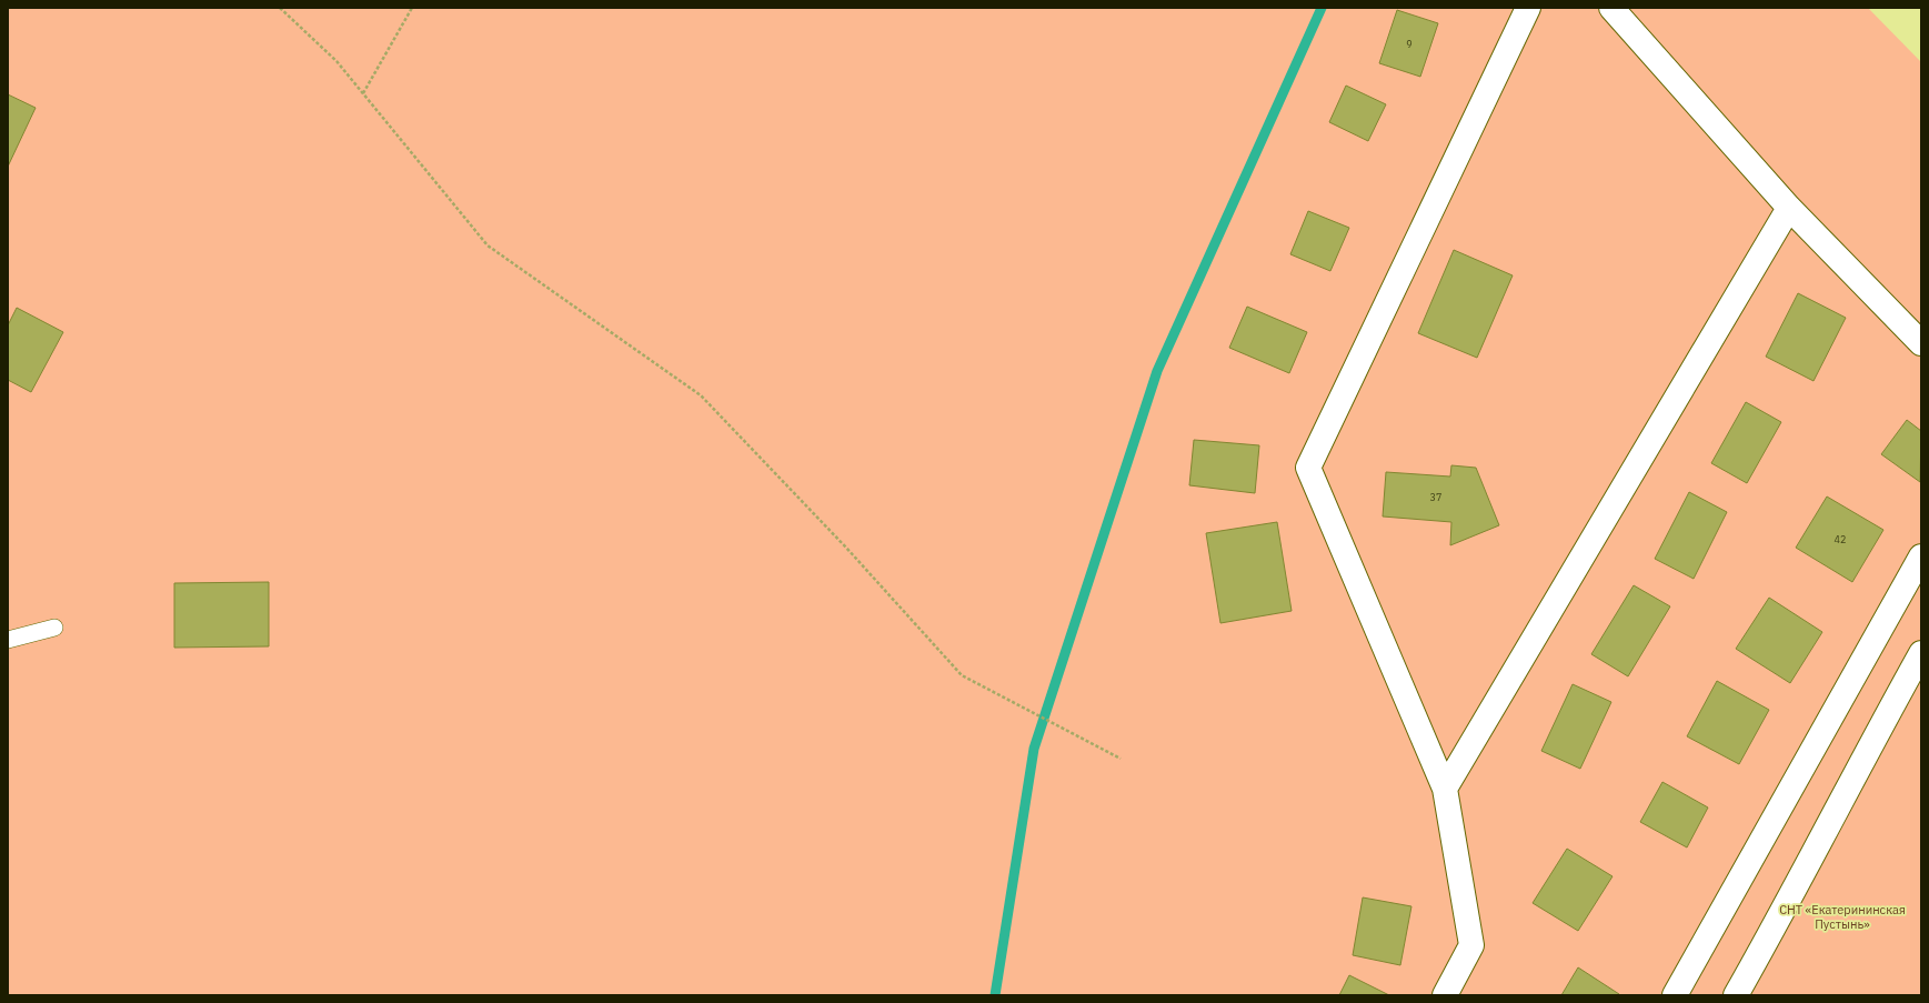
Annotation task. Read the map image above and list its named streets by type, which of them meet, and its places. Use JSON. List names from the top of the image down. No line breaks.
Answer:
{"parks":["СНТ «Екатерининская Пустынь»"],"house_numbers":["9","37","42"]}
